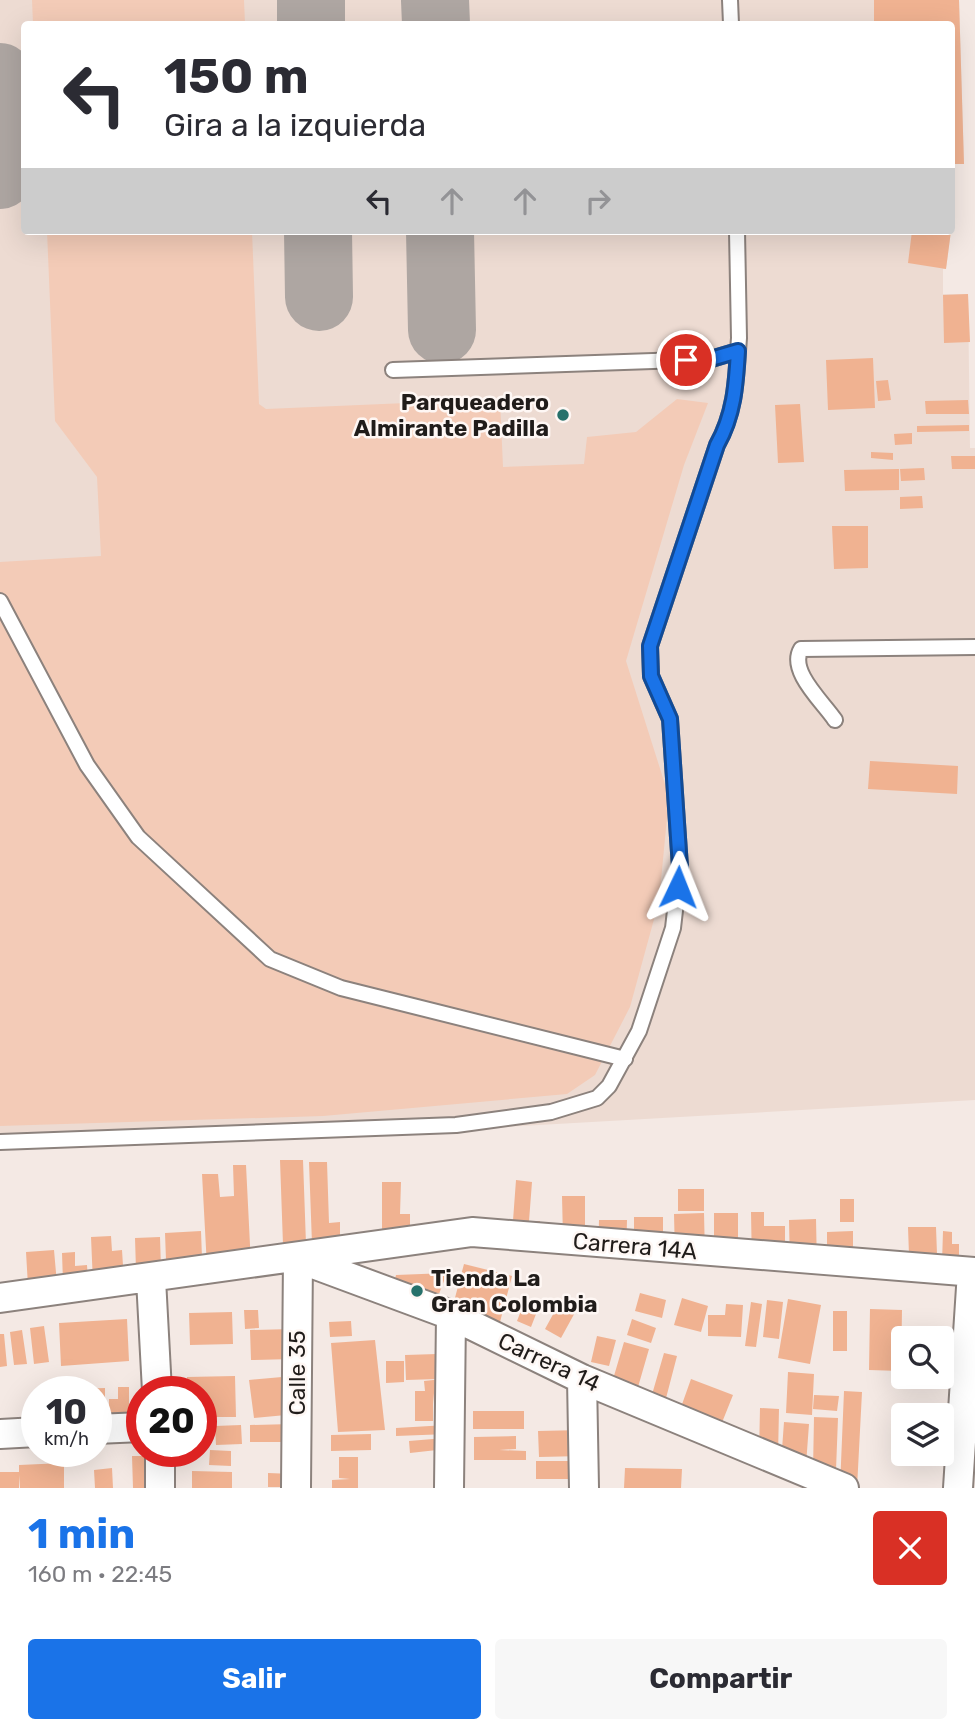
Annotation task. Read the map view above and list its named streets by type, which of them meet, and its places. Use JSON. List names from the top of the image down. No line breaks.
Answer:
{"streets":{"street":["Carrera 14A","Carrera 14","Calle 35"]},"crossings":[["Carrera 14A","Carrera 14"],["Carrera 14A","Calle 35"],["Carrera 14","Calle 35"]],"places":["Parqueadero Almirante Padilla","Tienda La Gran Colombia"],"page":{"turn":["150 m","Gira a la izquierda"],"speed":"10 km/h","limit":"20","heading":["1 min","160 m · 22:45"],"buttons":["Salir","Compartir"]}}
